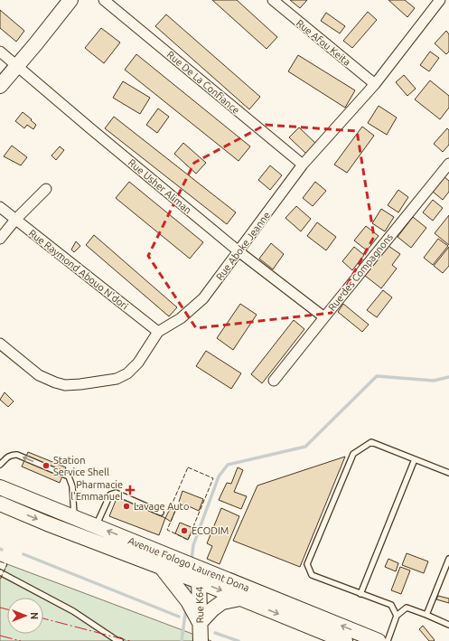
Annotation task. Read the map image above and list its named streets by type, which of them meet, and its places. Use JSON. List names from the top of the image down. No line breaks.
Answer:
{"streets":{"main road":["Avenue Fologo Laurent Dona","Rue K64"],"street":["Rue Afou Keita","Rue De La Confiance","Rue Usher Aliman","Rue Aboke Jeanne","Rue Raymond Abouo N'dori","Rue des Compagnons"]},"crossings":[["Rue Afou Keita","Rue Aboke Jeanne"],["Rue De La Confiance","Rue Aboke Jeanne"],["Rue Usher Aliman","Rue Aboke Jeanne"],["Rue Usher Aliman","Rue des Compagnons"],["Rue Aboke Jeanne","Rue Raymond Abouo N'dori"],["Avenue Fologo Laurent Dona","Rue K64"]],"places":{"other":["Station Service Shell","Lavage Auto","ECODIM"],"health":["Pharmacie l'Emmanuel"]},"north":"right"}
